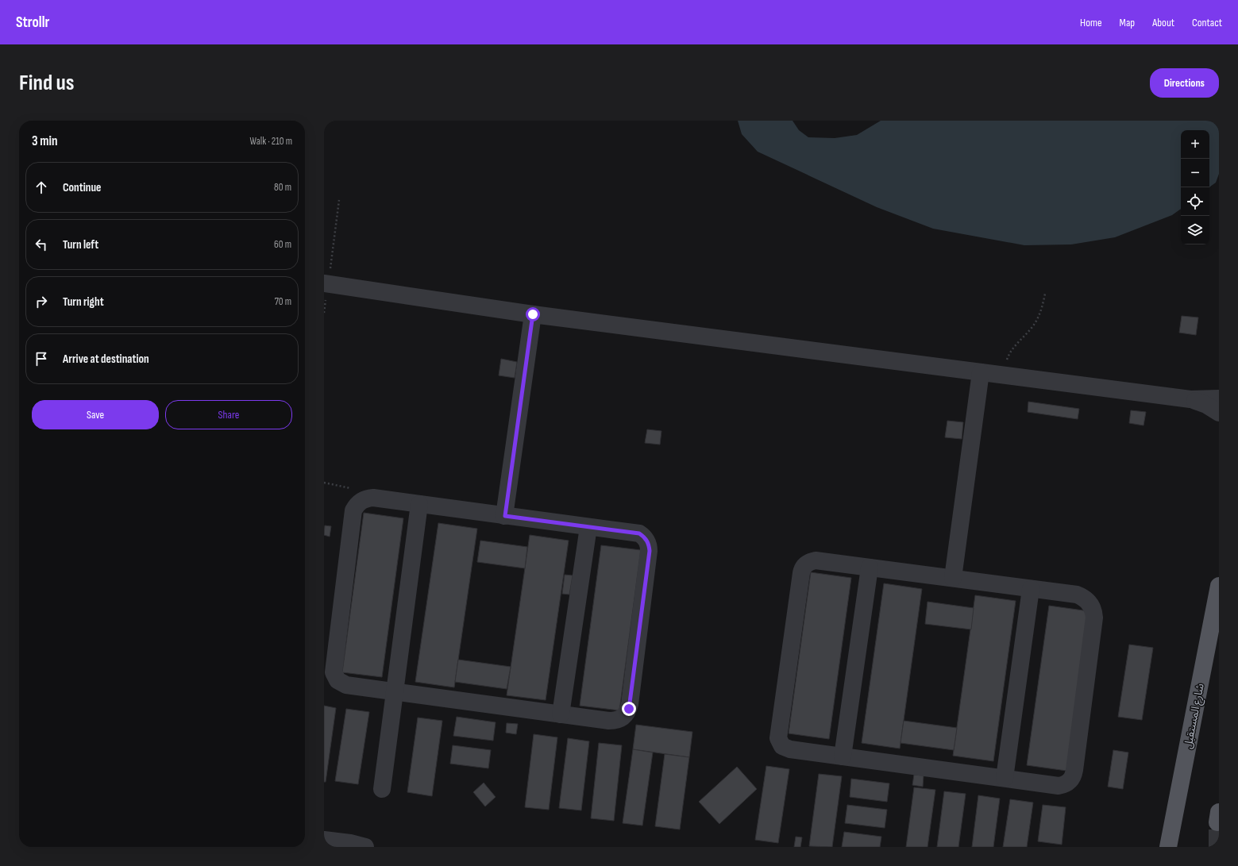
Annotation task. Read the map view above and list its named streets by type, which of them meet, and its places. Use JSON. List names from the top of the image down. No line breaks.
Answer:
{"streets":{"main road":["شارع المستقبل"]},"page":{"header":"Strollr","nav":["Home","Map","About","Contact"],"buttons":["Directions",["Save","Share"]],"title":"Find us","heading":["3 min","Walk · 210 m"],"map_buttons":["+","−"],"list":[["Continue","80 m"],["Turn left","60 m"],["Turn right","70 m"],"Arrive at destination"]}}
